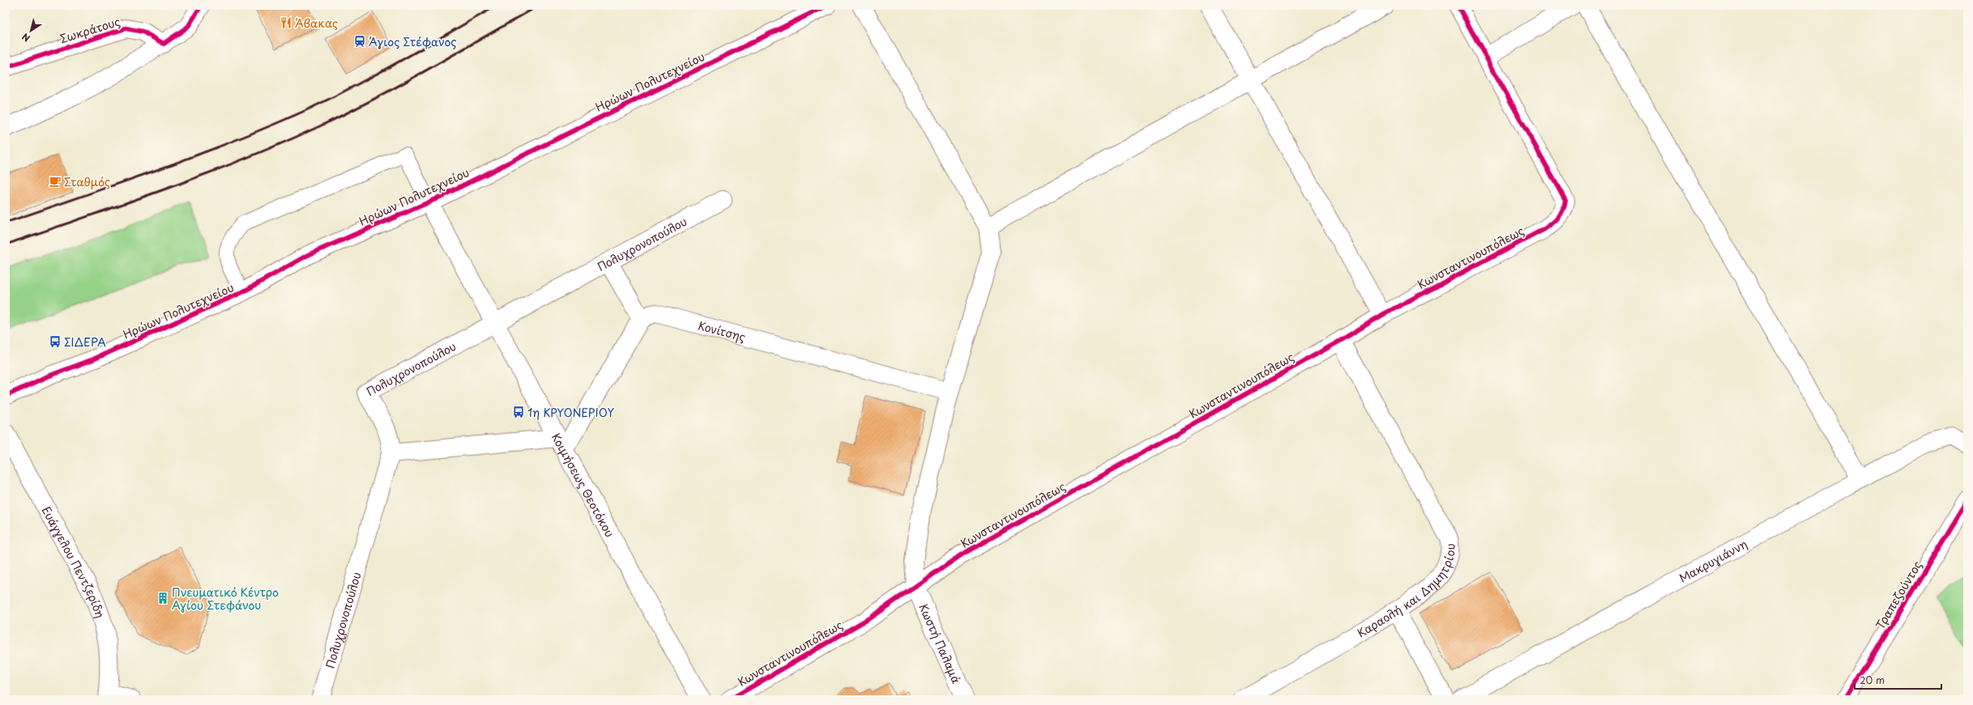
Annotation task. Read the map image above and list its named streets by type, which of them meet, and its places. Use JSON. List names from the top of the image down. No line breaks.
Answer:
{"streets":{"street":["Σωκράτους","Ηρώων Πολυτεχνείου","Πολυχρονοπούλου","Κωνσταντινουπόλεως","Κονίτσης","Κοιμήσεως Θεοτόκου","Μακρυγιάννη","Ευάγγελου Πεντζερίδη","Καραολή και Δημητρίου","Τραπεζούντος","Κωστή Παλαμά"]},"crossings":[["Ηρώων Πολυτεχνείου","Κοιμήσεως Θεοτόκου"],["Πολυχρονοπούλου","Κοιμήσεως Θεοτόκου"],["Κωνσταντινουπόλεως","Καραολή και Δημητρίου"],["Κωνσταντινουπόλεως","Κωστή Παλαμά"]],"places":{"restaurant":["Άβακας"],"station":["Άγιος Στέφανος"],"cafe":["Σταθμός"],"bus stop":["ΣΙΔΕΡΑ","1η ΚΡΥΟΝΕΡΙΟΥ"],"building":["Πνευματικό Κέντρο Αγίου Στεφάνου"]},"scale_bar":"20 m","north":"bottom left"}
